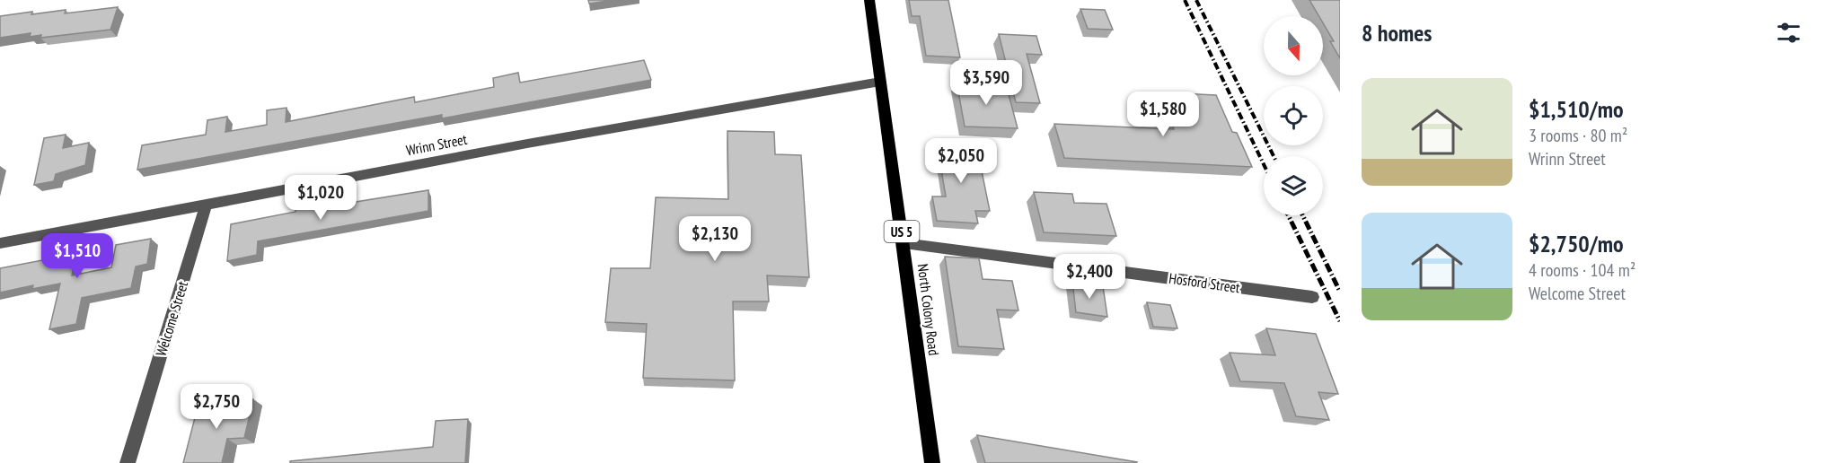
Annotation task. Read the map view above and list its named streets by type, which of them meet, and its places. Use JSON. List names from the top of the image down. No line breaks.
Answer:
{"streets":{"main road":["US 5","North Colony Road"],"street":["Wrinn Street","Hosford Street","Welcome Street"]},"crossings":[["Wrinn Street","North Colony Road"],["Wrinn Street","Welcome Street"],["Hosford Street","North Colony Road"]],"north":"bottom","page":{"heading":"8 homes","price":["$3,590","$1,580","$2,050","$1,020","$2,130","$1,510","$2,400","$2,750"],"list":[{"name":"$1,510/mo","note":"3 rooms · 80 m² · Wrinn Street"},{"name":"$2,750/mo","note":"4 rooms · 104 m² · Welcome Street"}]}}
